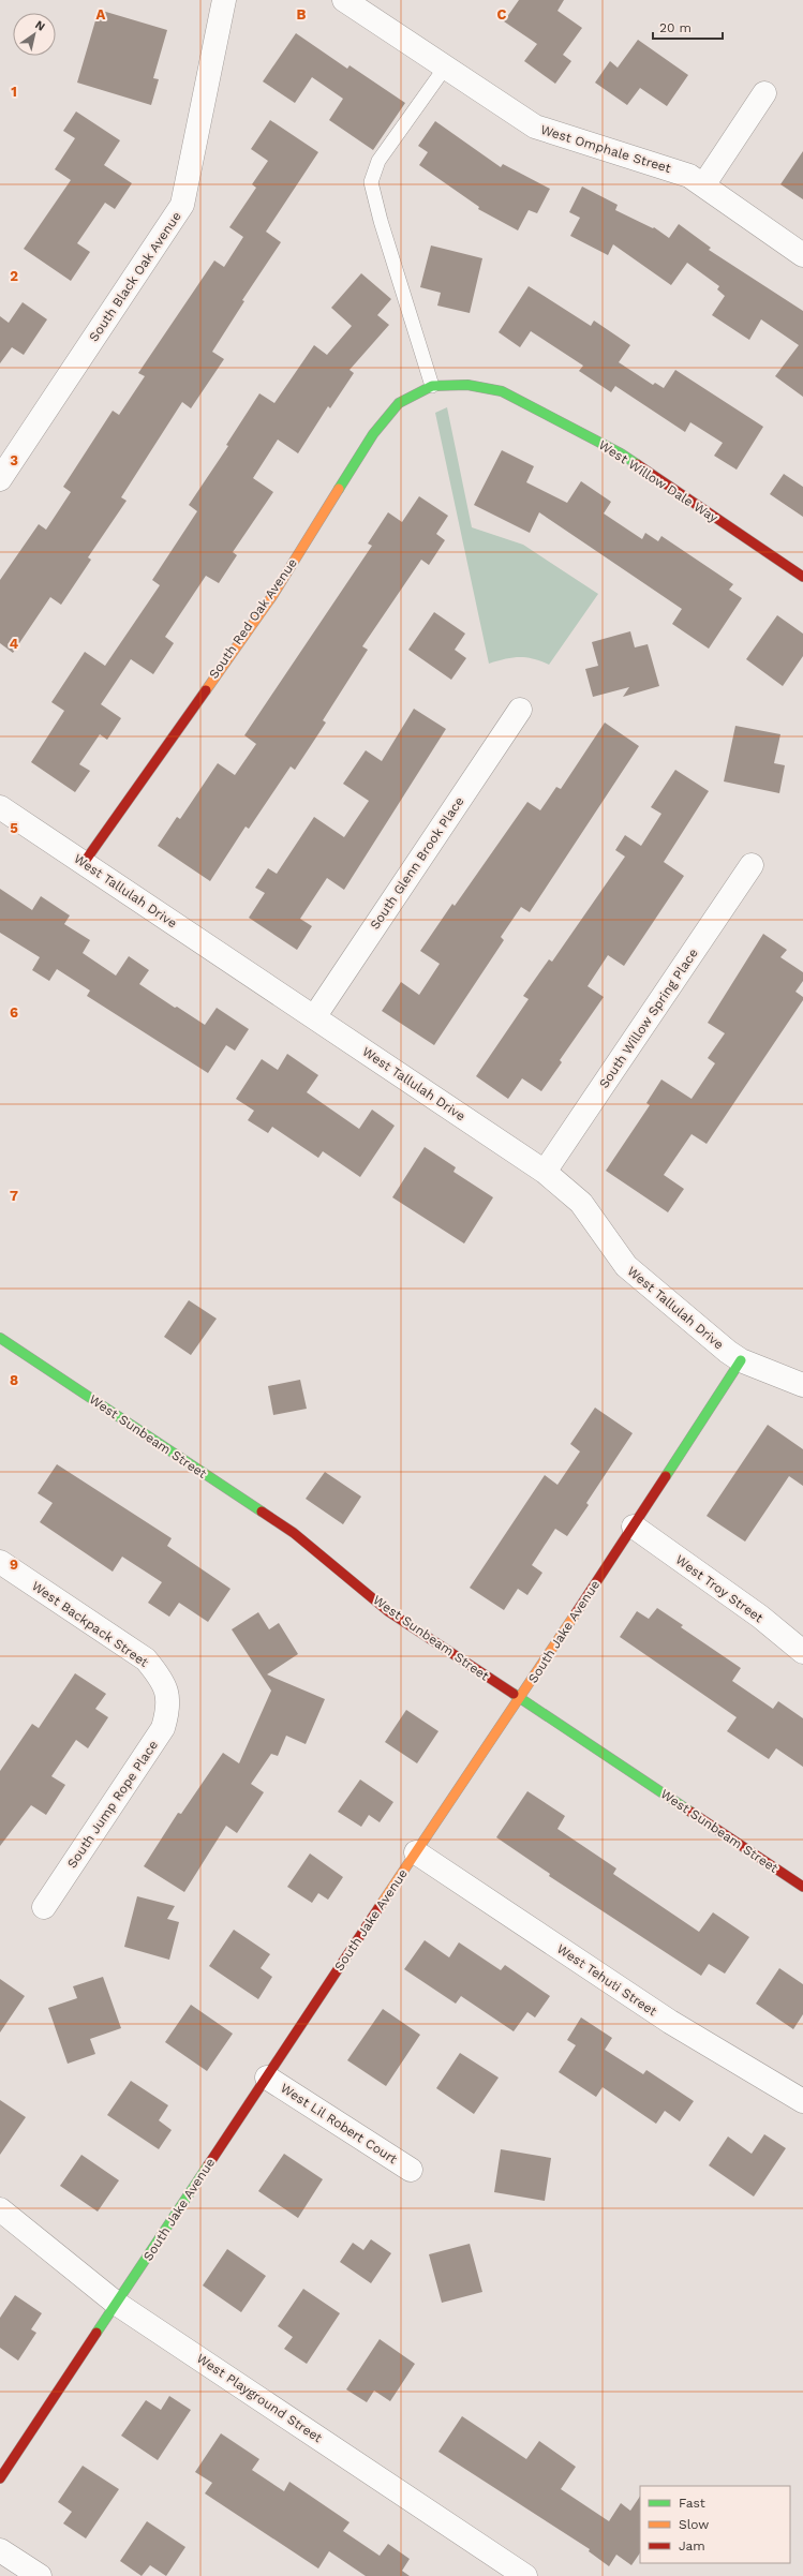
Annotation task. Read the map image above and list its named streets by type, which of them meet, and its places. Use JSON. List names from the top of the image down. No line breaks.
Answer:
{"streets":{"street":["West Omphale Street","South Black Oak Avenue","West Willow Dale Way","South Red Oak Avenue","South Glenn Brook Place","West Tallulah Drive","South Willow Spring Place","West Sunbeam Street","West Troy Street","West Backpack Street","South Jake Avenue","South Jump Rope Place","West Tehuti Street","West Lil Robert Court","West Playground Street"]},"crossings":[["West Willow Dale Way","South Red Oak Avenue"],["South Red Oak Avenue","West Tallulah Drive"],["South Glenn Brook Place","West Tallulah Drive"],["West Tallulah Drive","South Willow Spring Place"],["West Tallulah Drive","South Jake Avenue"],["West Sunbeam Street","South Jake Avenue"],["West Troy Street","South Jake Avenue"],["West Backpack Street","South Jump Rope Place"],["South Jake Avenue","West Tehuti Street"],["South Jake Avenue","West Lil Robert Court"],["South Jake Avenue","West Playground Street"]],"legend":["Fast","Slow","Jam"],"scale_bar":"20 m","north":"top right","grid":{"columns":["A","B","C"],"rows":["1","2","3","4","5","6","7","8","9"]}}
